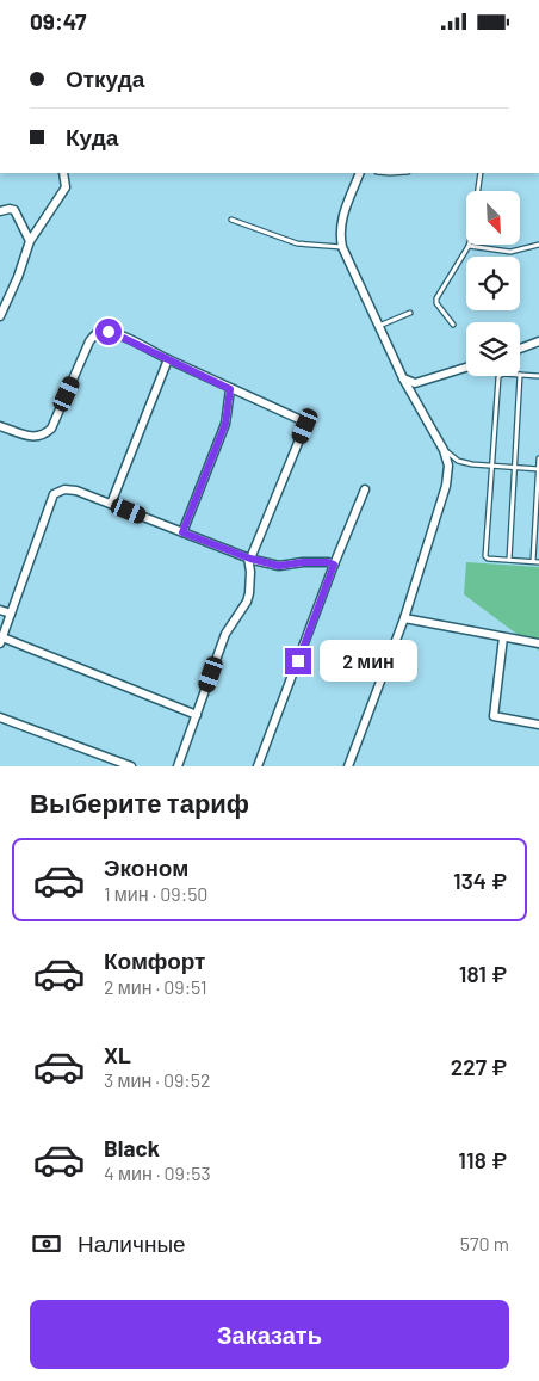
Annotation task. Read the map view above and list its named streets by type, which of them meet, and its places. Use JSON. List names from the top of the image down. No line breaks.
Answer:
{"north":"bottom right","page":{"status":"09:47","banner":["Откуда","Куда"],"bubble":"2 мин","heading":"Выберите тариф","list":[{"name":"Эконом","note":"1 мин · 09:50","value":"134 ₽"},{"name":"Комфорт","note":"2 мин · 09:51","value":"181 ₽"},{"name":"XL","note":"3 мин · 09:52","value":"227 ₽"},{"name":"Black","note":"4 мин · 09:53","value":"118 ₽"}],"pay":["Наличные","570 m"],"buttons":"Заказать"}}
